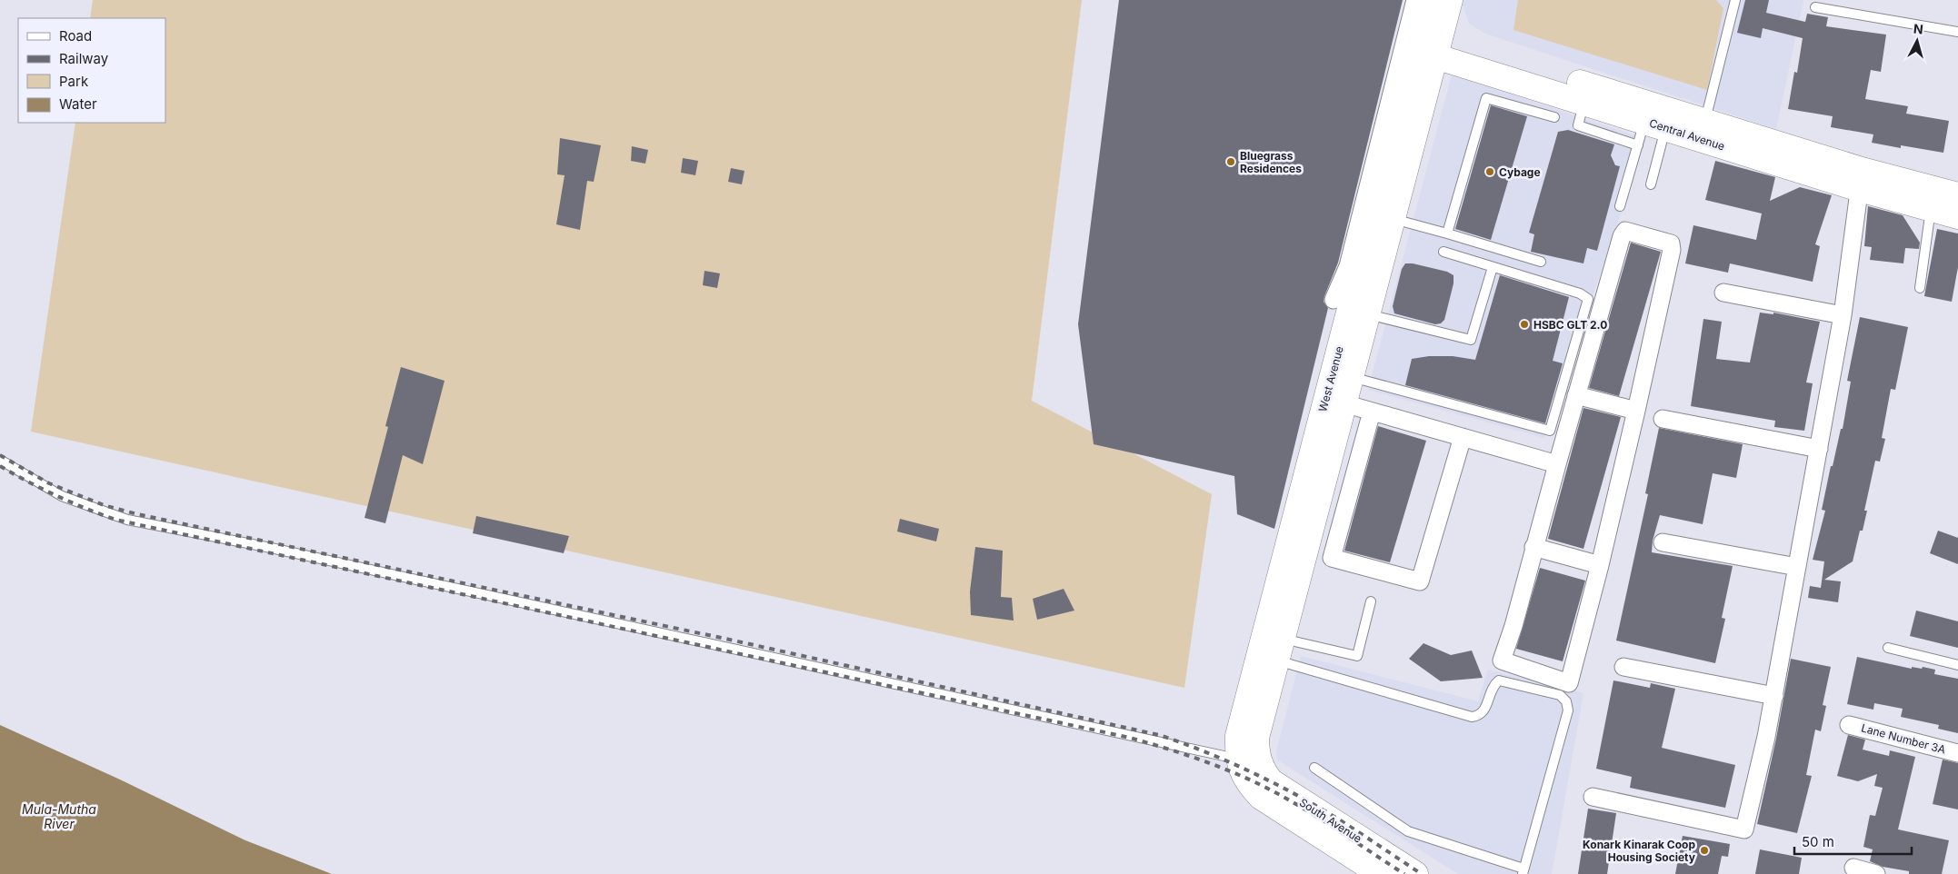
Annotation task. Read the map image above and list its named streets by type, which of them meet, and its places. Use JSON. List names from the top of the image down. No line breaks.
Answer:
{"streets":{"main road":["Central Avenue","West Avenue","South Avenue"],"street":["Lane Number 3A"]},"crossings":[["Central Avenue","West Avenue"],["West Avenue","South Avenue"]],"water":["Mula-Mutha River"],"places":["Bluegrass Residences","Cybage","HSBC GLT 2.0","Konark Kinarak Coop Housing Society"],"legend":["Road","Railway","Park","Water"],"scale_bar":"50 m","north":"top"}
